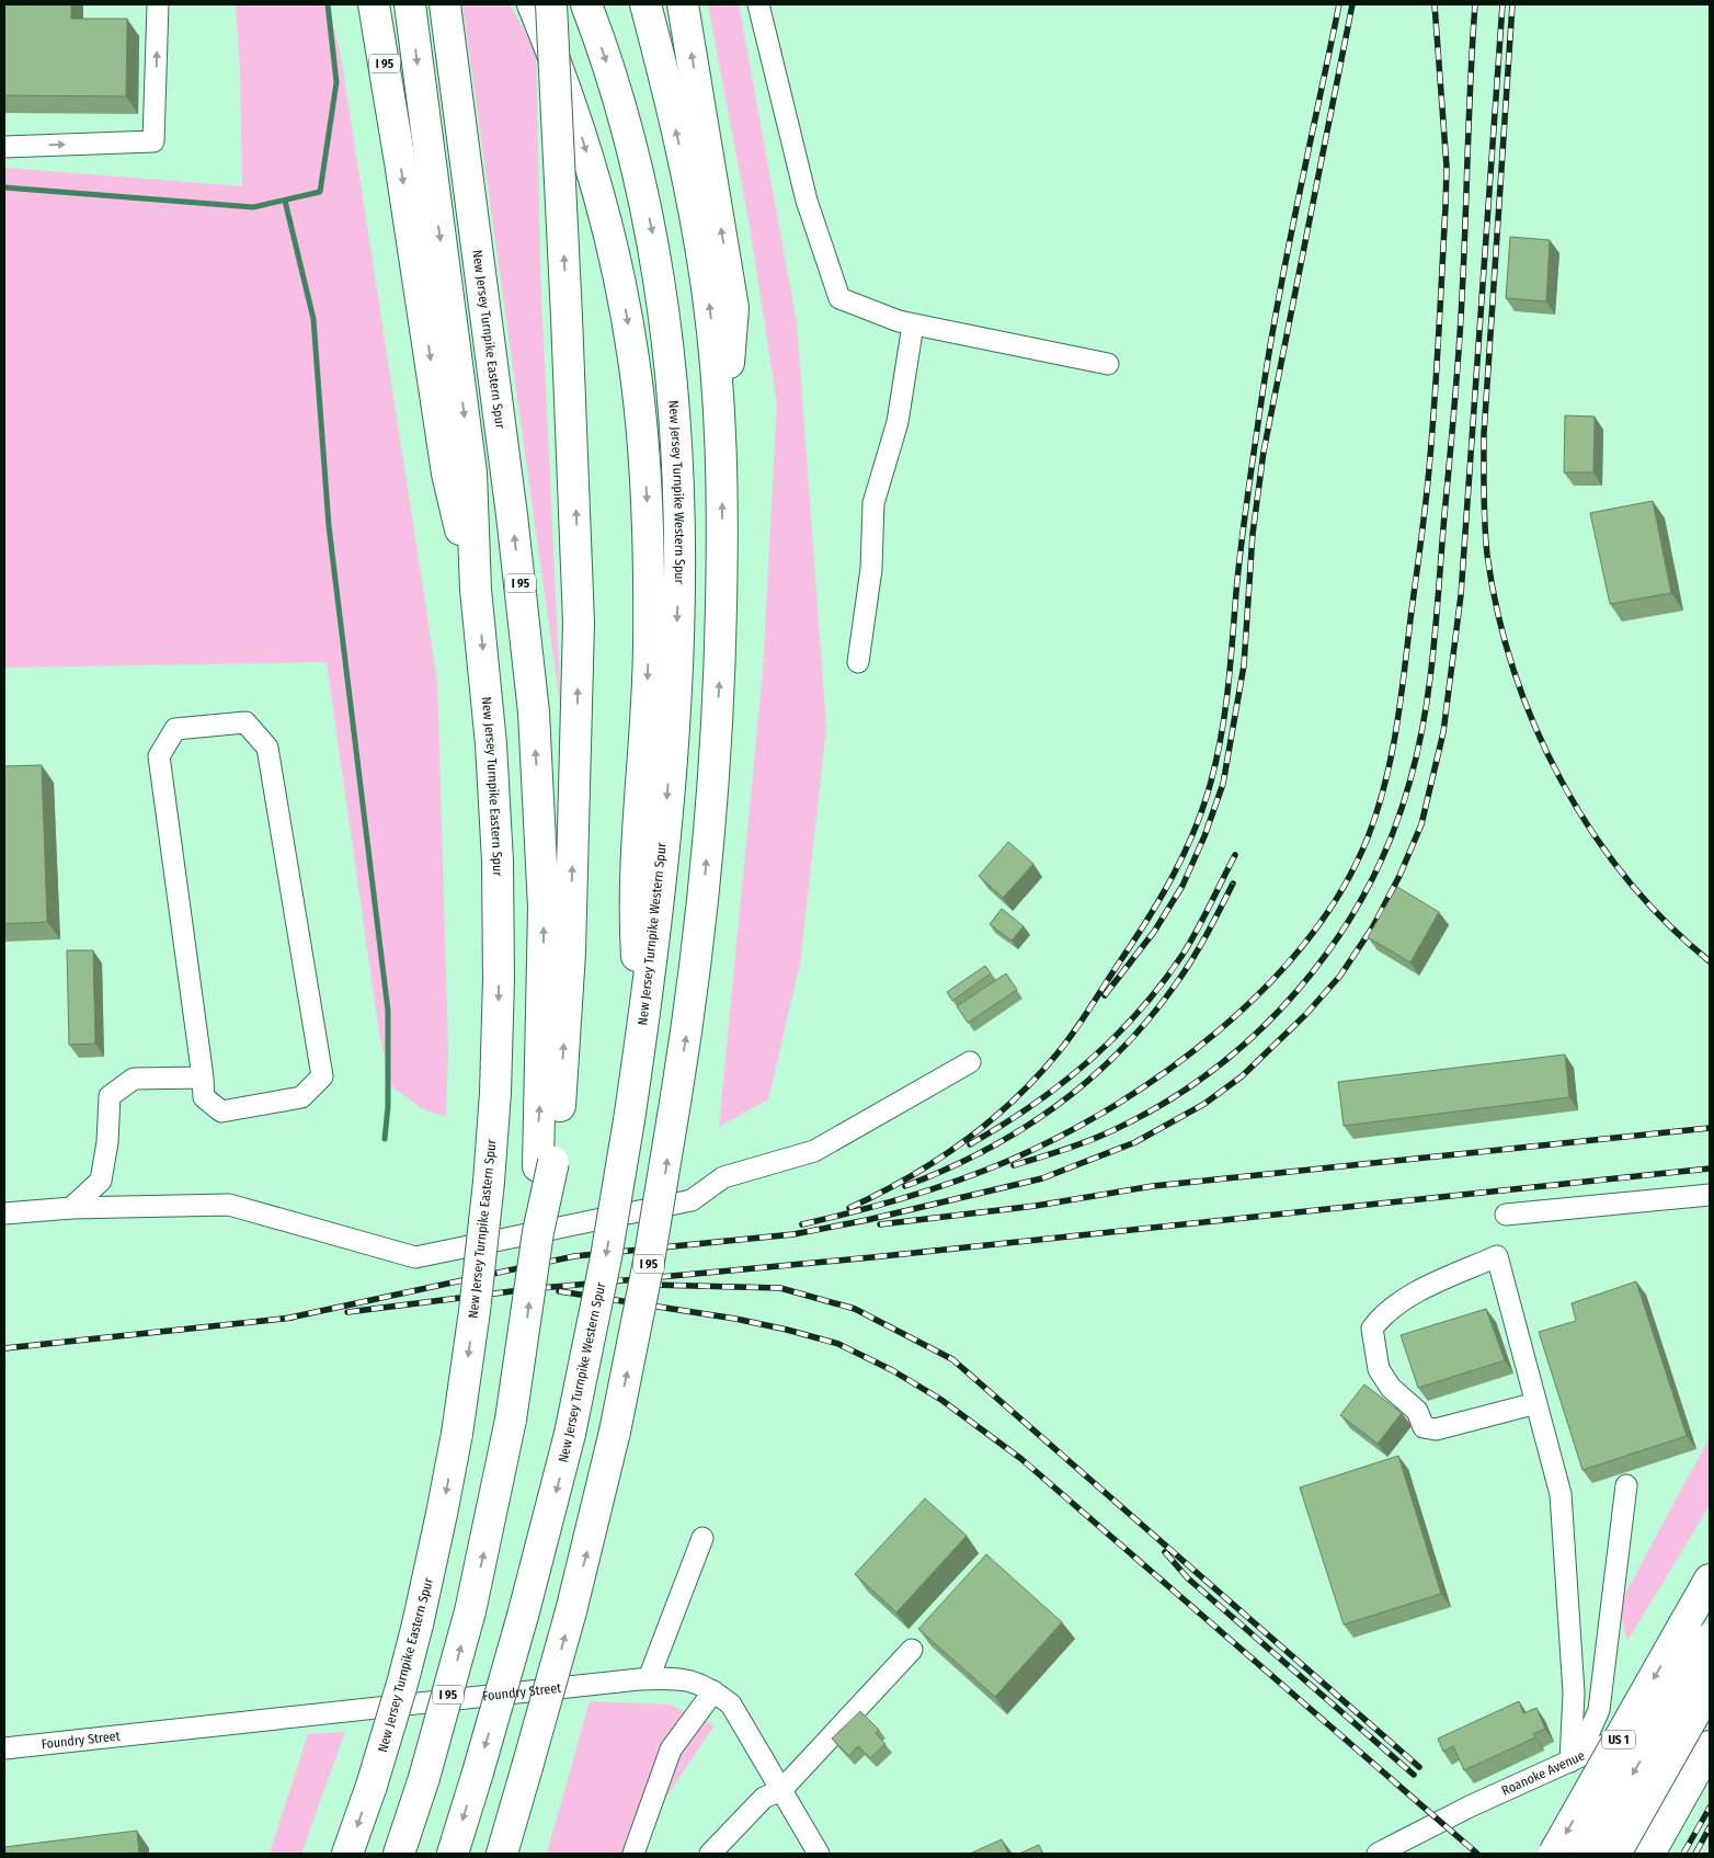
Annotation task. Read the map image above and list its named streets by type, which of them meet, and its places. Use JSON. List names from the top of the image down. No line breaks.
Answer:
{"streets":{"highway":["I 95","New Jersey Turnpike Eastern Spur","New Jersey Turnpike Western Spur","US 1"],"street":["Foundry Street","Roanoke Avenue"]}}
